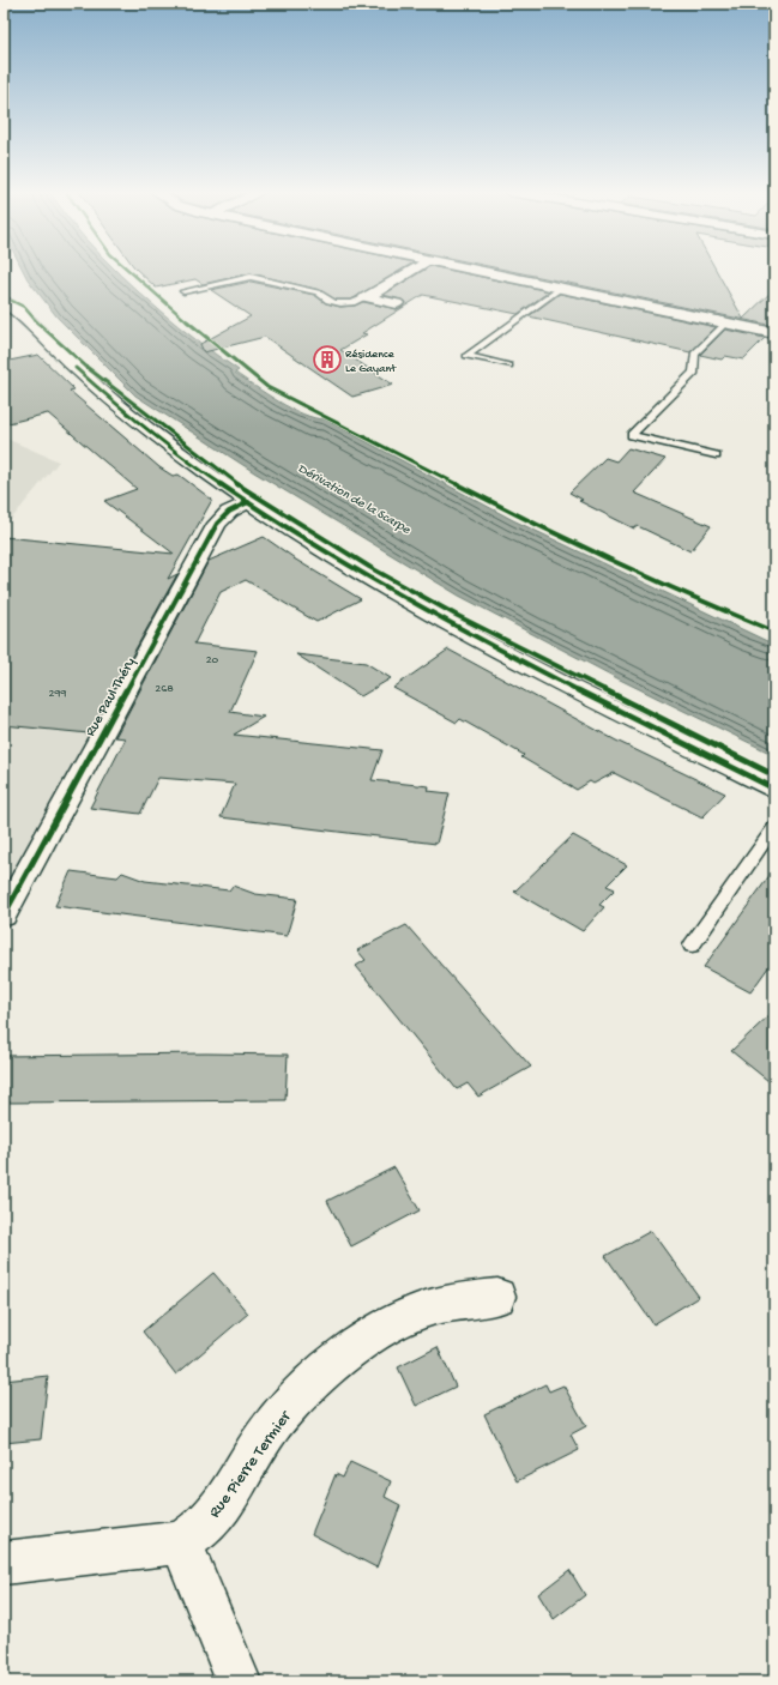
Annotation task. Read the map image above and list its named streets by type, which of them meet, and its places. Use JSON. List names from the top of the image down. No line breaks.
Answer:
{"streets":{"street":["Rue Paul Théry","Rue Pierre Termier"]},"water":["Dérivation de la Scarpe"],"places":{"building":["Résidence Le Gayant"]},"house_numbers":["20","268","299"]}
